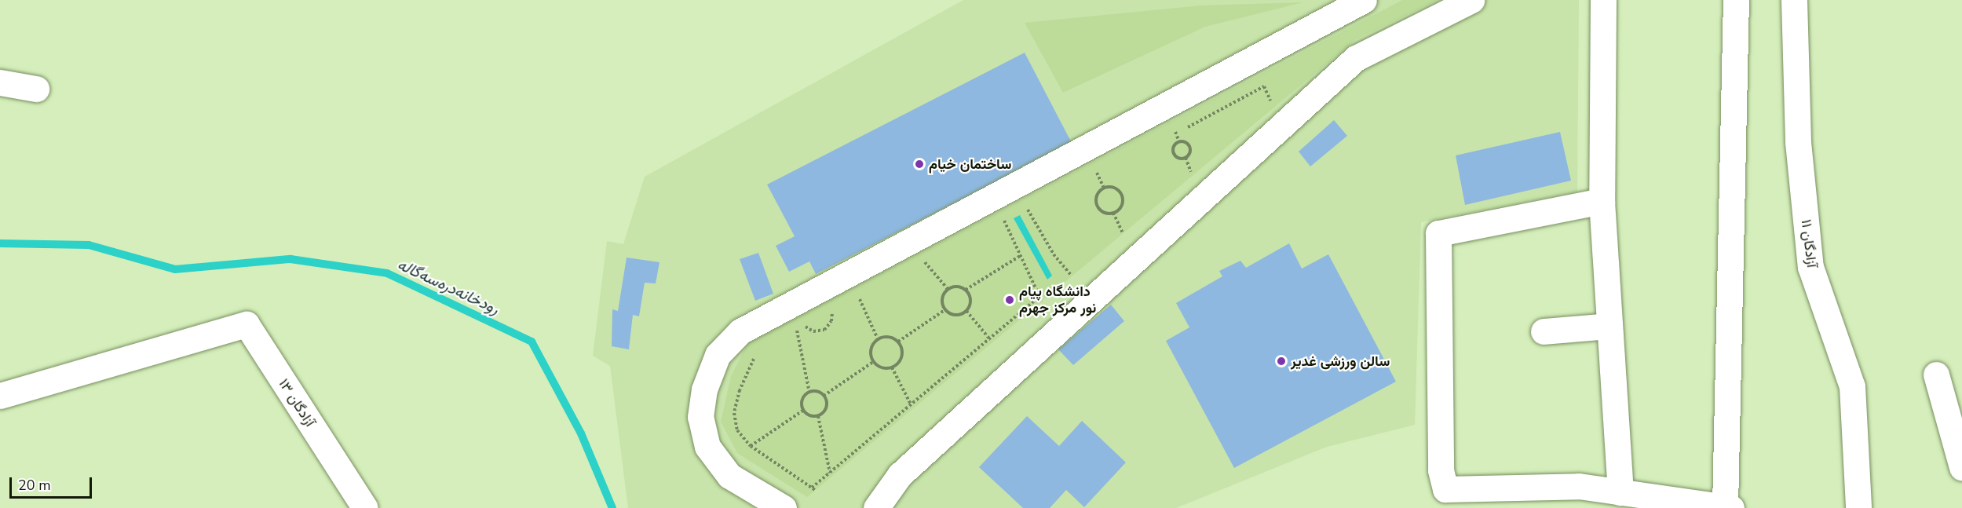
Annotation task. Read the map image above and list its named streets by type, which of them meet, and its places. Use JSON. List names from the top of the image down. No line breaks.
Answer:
{"streets":{"street":["آزادگان ۱۱","آزادگان ۱۳"]},"water":["رودخانه‌دره‌سه‌گاله"],"places":["ساختمان خیام","دانشگاه پیام نور مرکز جهرم","سالن ورزشی غدیر"],"scale_bar":"20 m"}
